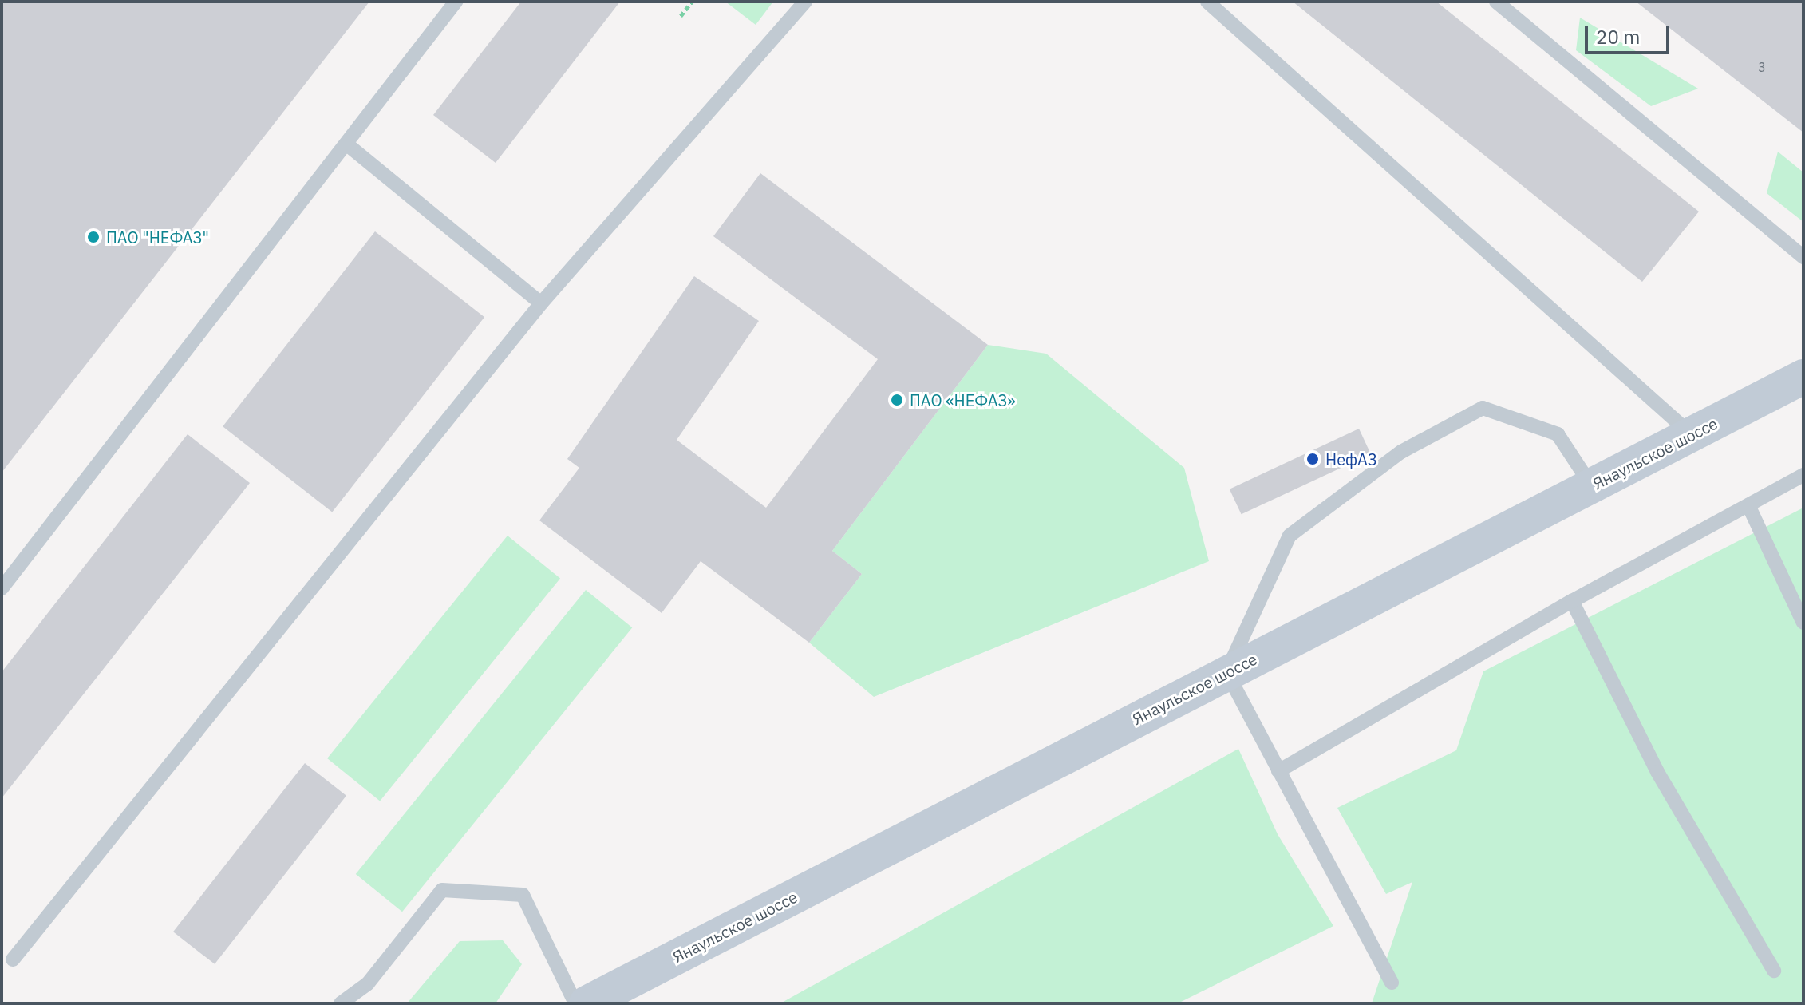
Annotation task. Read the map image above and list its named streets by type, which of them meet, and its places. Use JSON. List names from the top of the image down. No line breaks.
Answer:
{"streets":{"main road":["Янаульское шоссе"]},"places":["ПАО \"НЕФАЗ\"","ПАО «НЕФАЗ»","НефАЗ"],"house_numbers":["3"],"scale_bar":"20 m"}
